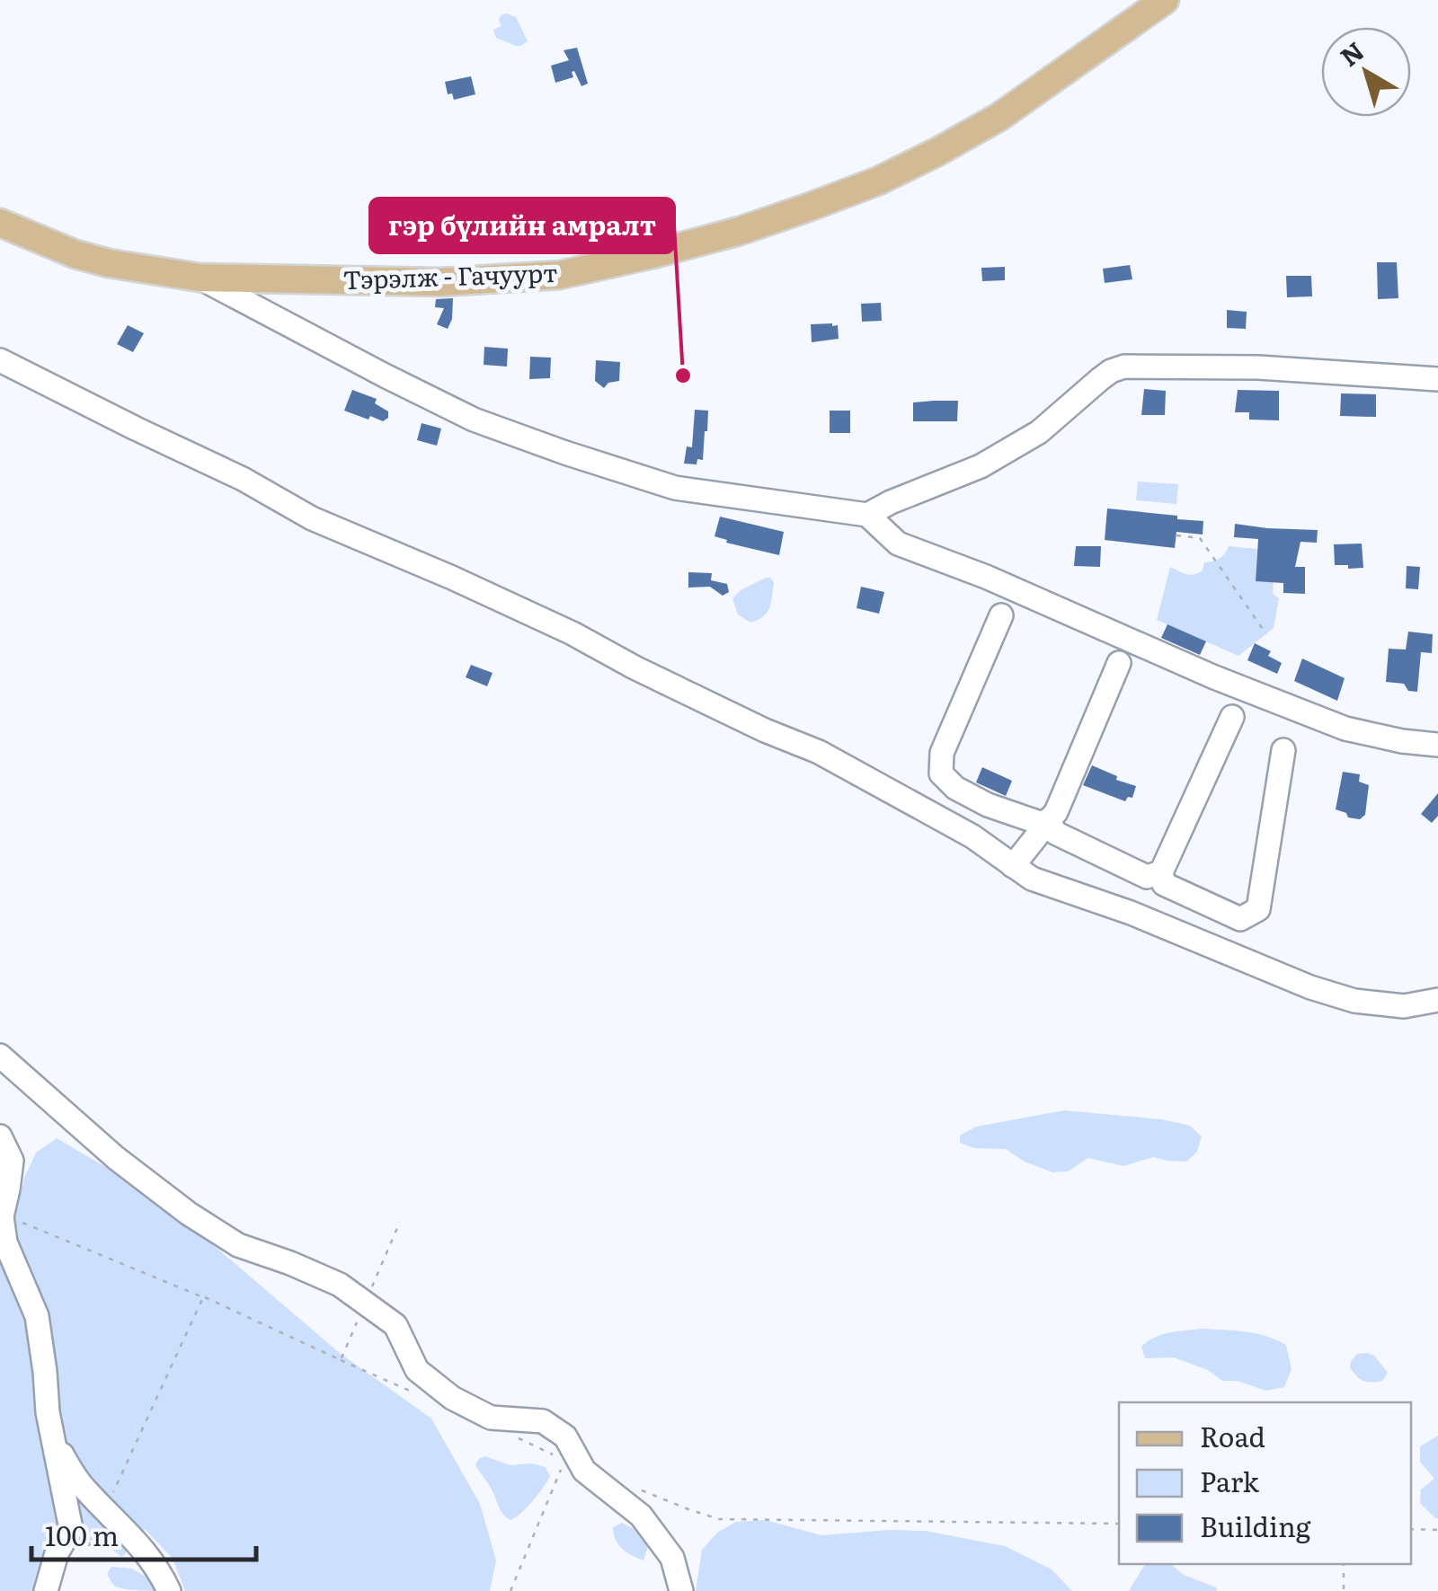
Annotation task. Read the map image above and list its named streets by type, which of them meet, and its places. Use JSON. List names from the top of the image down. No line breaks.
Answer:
{"streets":{"main road":["Тэрэлж - Гачуурт"]},"places":["гэр бүлийн амралт"],"legend":["Road","Park","Building"],"scale_bar":"100 m","north":"top left"}
